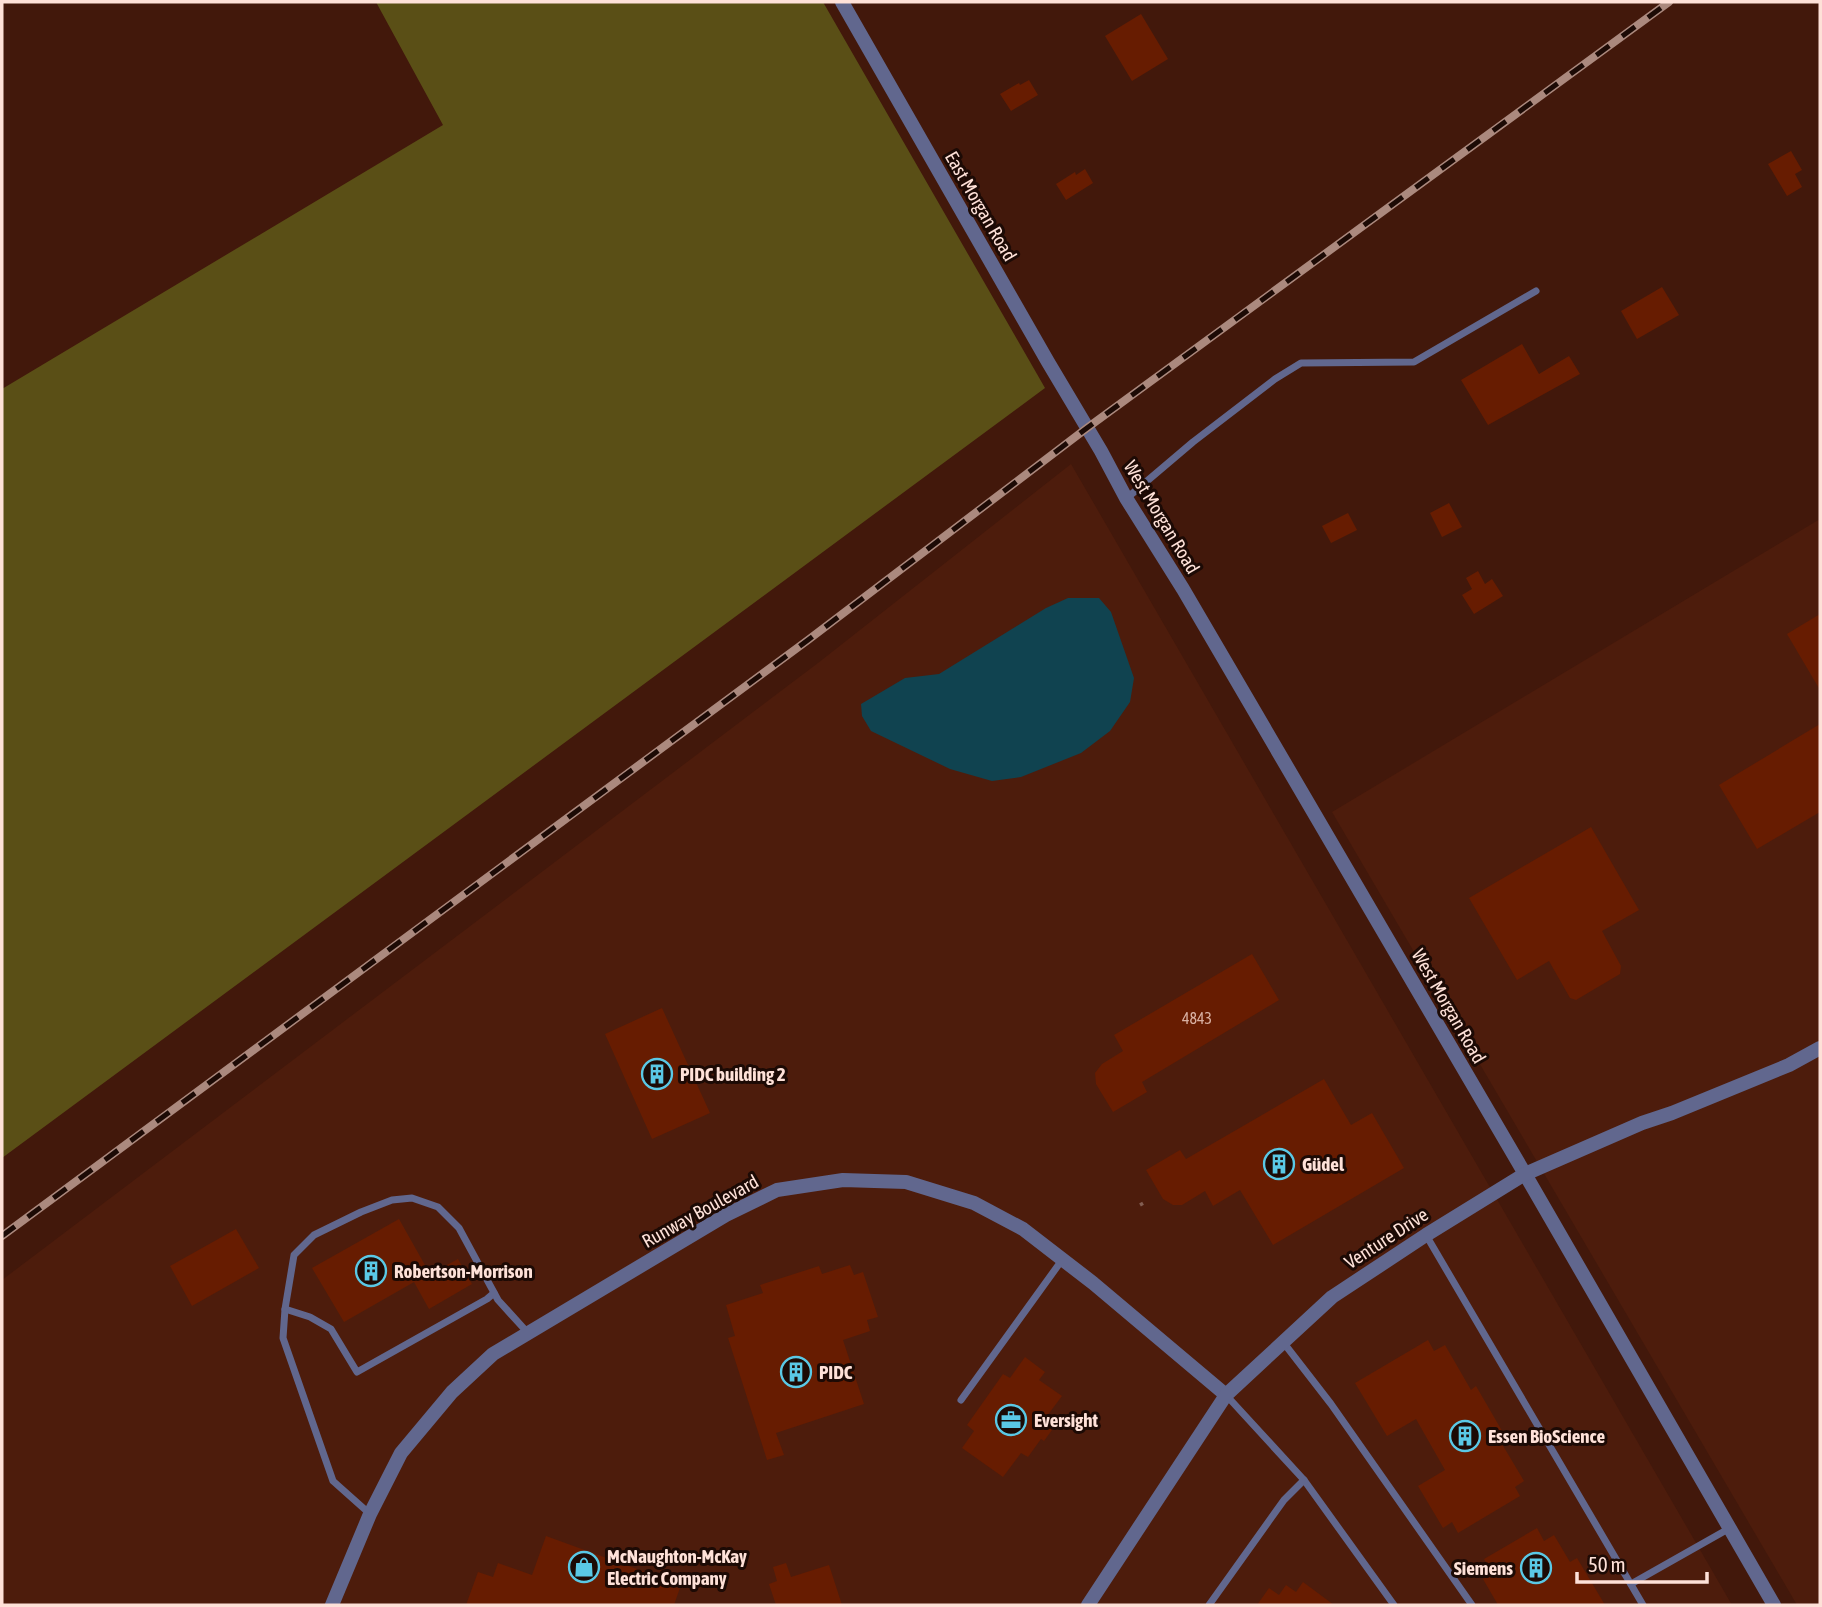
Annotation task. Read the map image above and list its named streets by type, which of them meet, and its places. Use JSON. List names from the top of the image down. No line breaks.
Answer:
{"streets":{"street":["East Morgan Road","West Morgan Road","Runway Boulevard","Venture Drive"]},"crossings":[["East Morgan Road","West Morgan Road"],["West Morgan Road","Venture Drive"],["Runway Boulevard","Venture Drive"]],"places":{"building":["PIDC building 2","Güdel","Robertson-Morrison","PIDC","Essen BioScience","Siemens"],"office":["Eversight"],"shop":["McNaughton-McKay Electric Company"]},"house_numbers":["4843"],"scale_bar":"50 m"}
